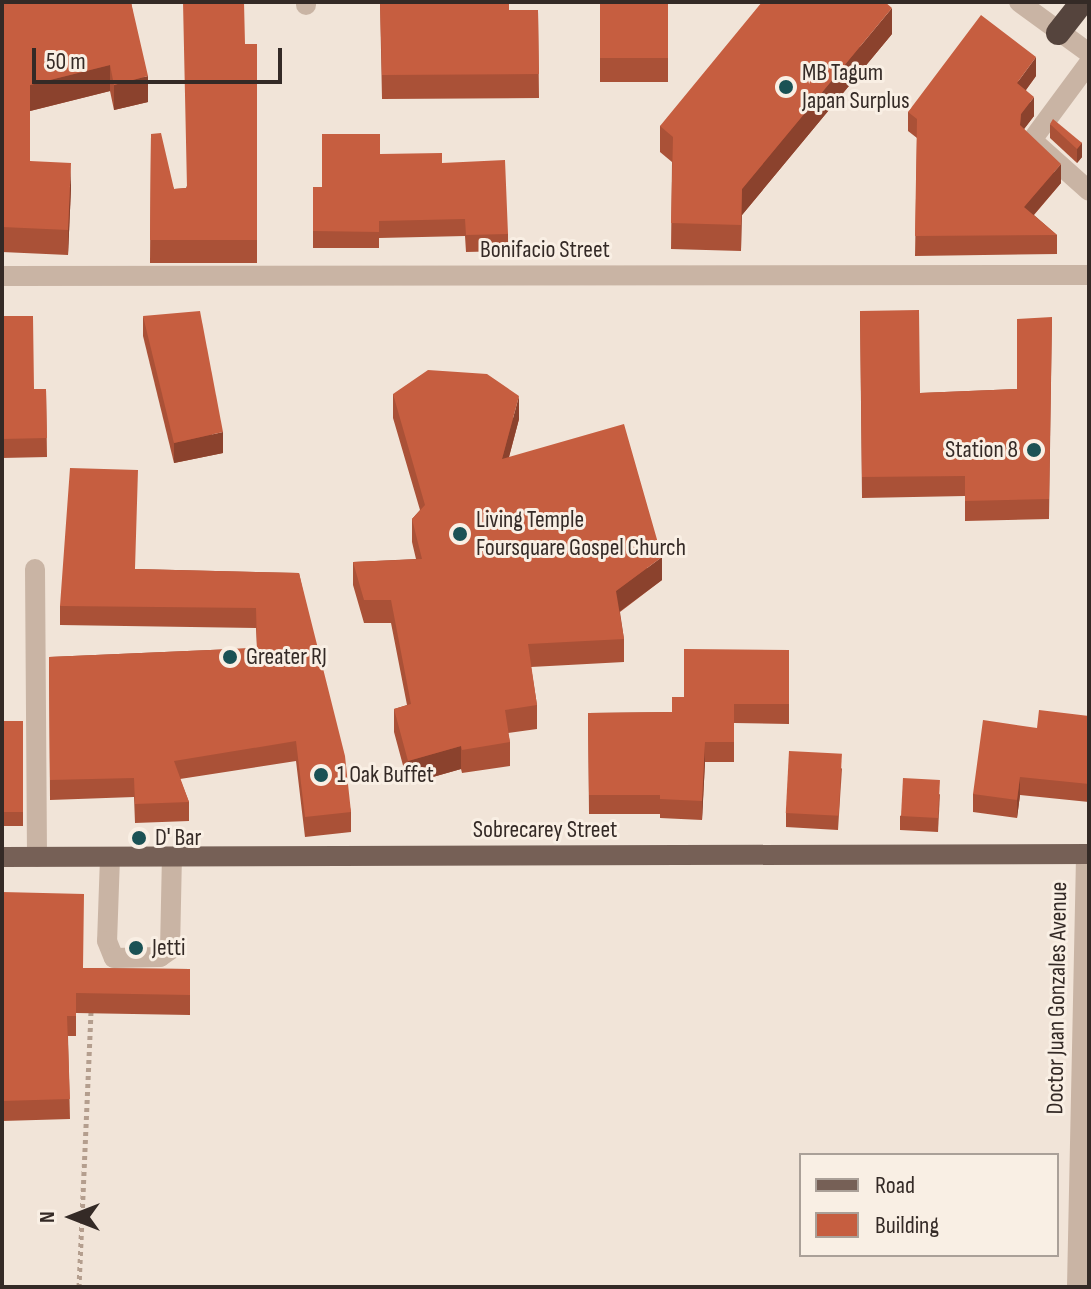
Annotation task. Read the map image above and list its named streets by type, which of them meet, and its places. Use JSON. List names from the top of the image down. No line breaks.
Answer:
{"streets":{"main road":["Sobrecarey Street"],"street":["Bonifacio Street","Doctor Juan Gonzales Avenue"]},"crossings":[["Sobrecarey Street","Doctor Juan Gonzales Avenue"]],"places":["MB Tagum Japan Surplus","Station 8","Living Temple Foursquare Gospel Church","Greater RJ","1 Oak Buffet","D' Bar","Jetti"],"legend":["Road","Building"],"scale_bar":"50 m","north":"left"}
